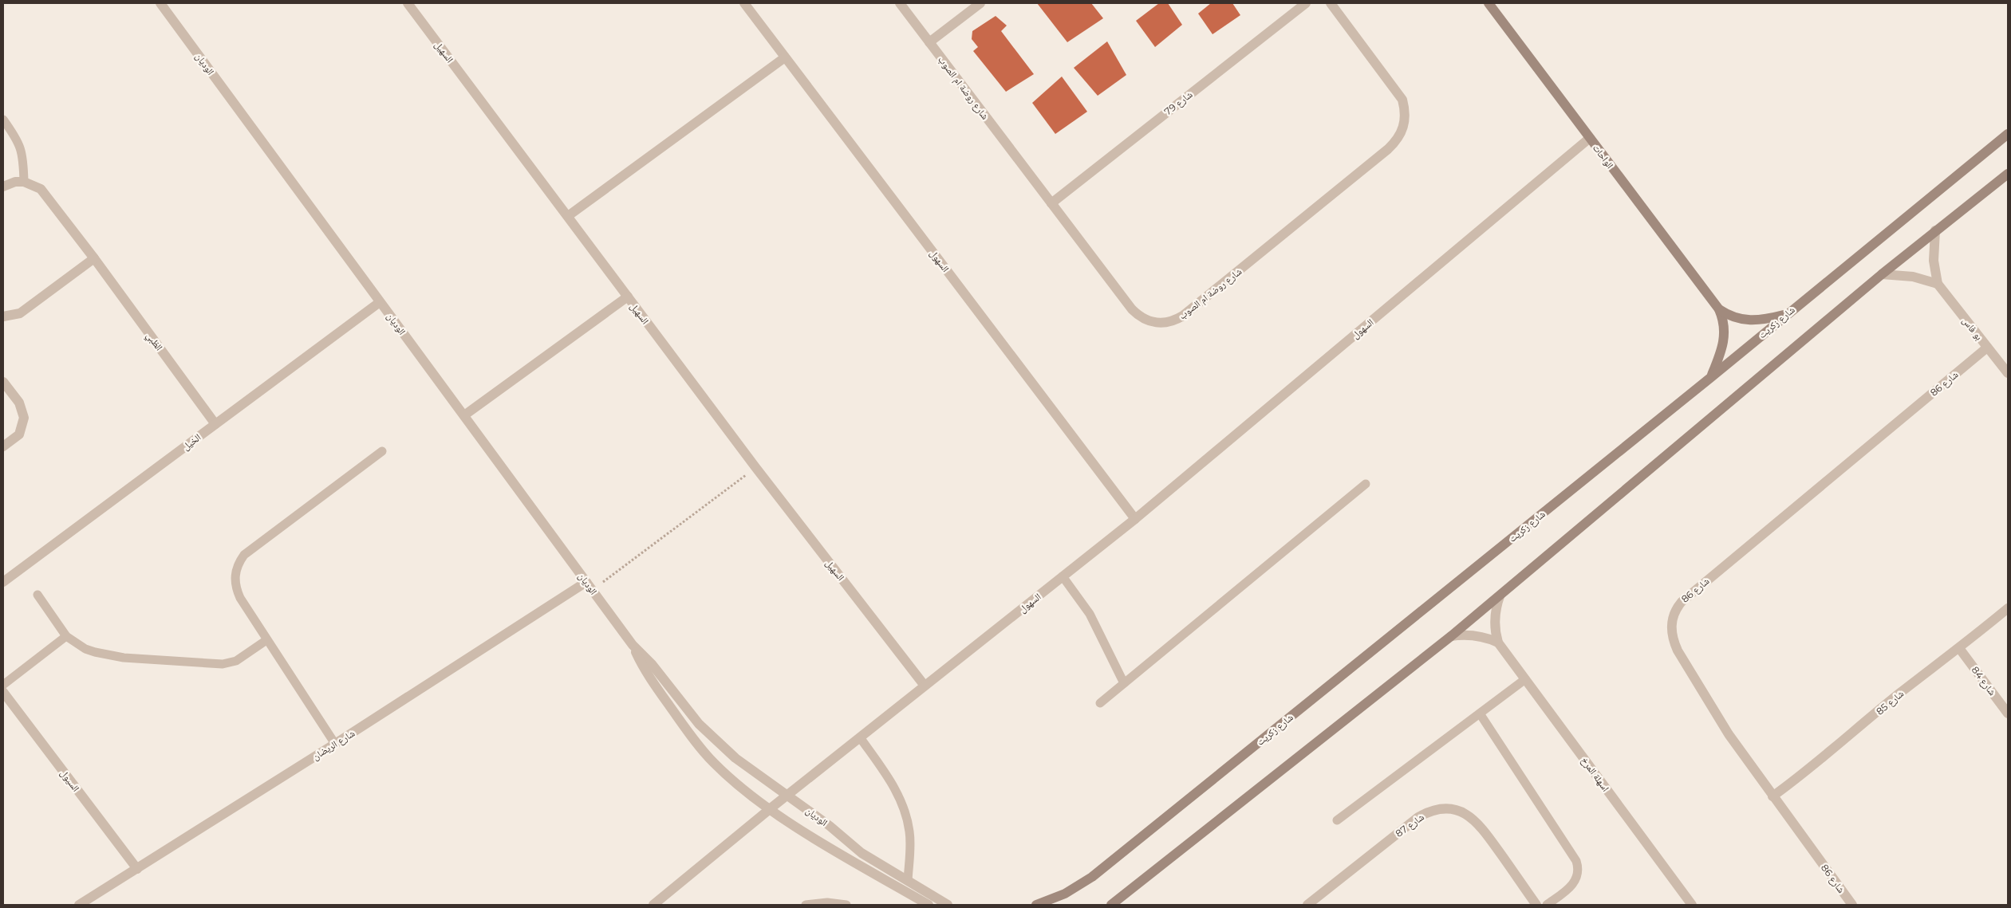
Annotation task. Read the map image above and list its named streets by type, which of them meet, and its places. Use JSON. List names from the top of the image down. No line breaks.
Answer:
{"streets":{"street":["السهيل","الوديان","شارع روضة ام الصوب","شارع 79","الواحات","السهول","شارع زكريت","بو فاس","الظبي","شارع 86","الخيل","شارع 84","شارع 85","شارع الريضان","اسهلة المرخ","السيول","شارع 87"]},"crossings":[["السهيل","الوديان"],["السهيل","السهول"],["الوديان","الخيل"],["الوديان","شارع الريضان"],["شارع روضة ام الصوب","شارع 79"],["الواحات","السهول"],["الواحات","شارع زكريت"],["بو فاس","شارع 86"],["الظبي","الخيل"],["شارع 86","شارع 85"],["شارع 84","شارع 85"],["شارع الريضان","السيول"]]}
